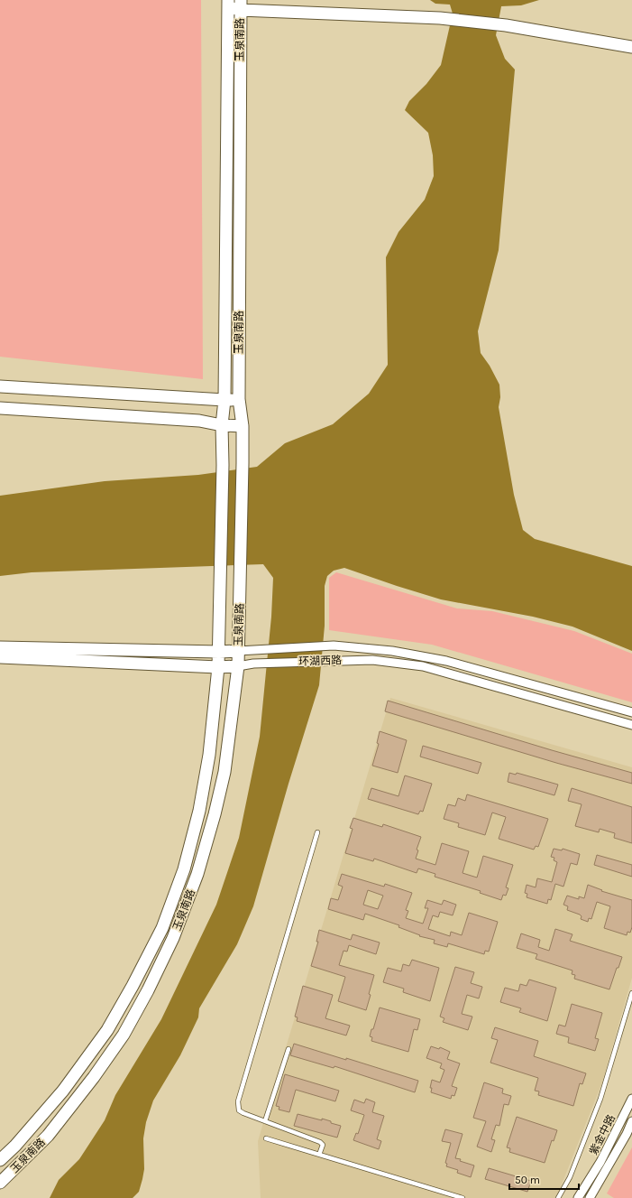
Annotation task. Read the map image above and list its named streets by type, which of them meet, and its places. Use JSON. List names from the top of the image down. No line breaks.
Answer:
{"streets":{"street":["玉泉南路","环湖西路","紫金中路"]},"crossings":[["玉泉南路","环湖西路"]],"scale_bar":"50 m"}
